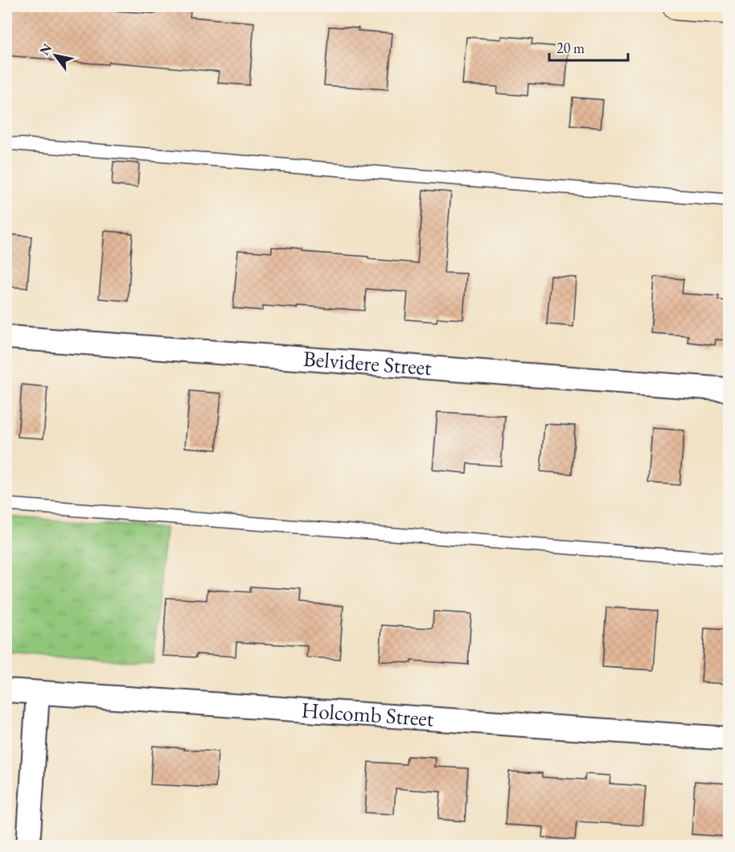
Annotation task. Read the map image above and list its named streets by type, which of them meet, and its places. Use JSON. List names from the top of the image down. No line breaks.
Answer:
{"streets":{"street":["Belvidere Street","Holcomb Street"]},"scale_bar":"20 m","north":"top left"}
